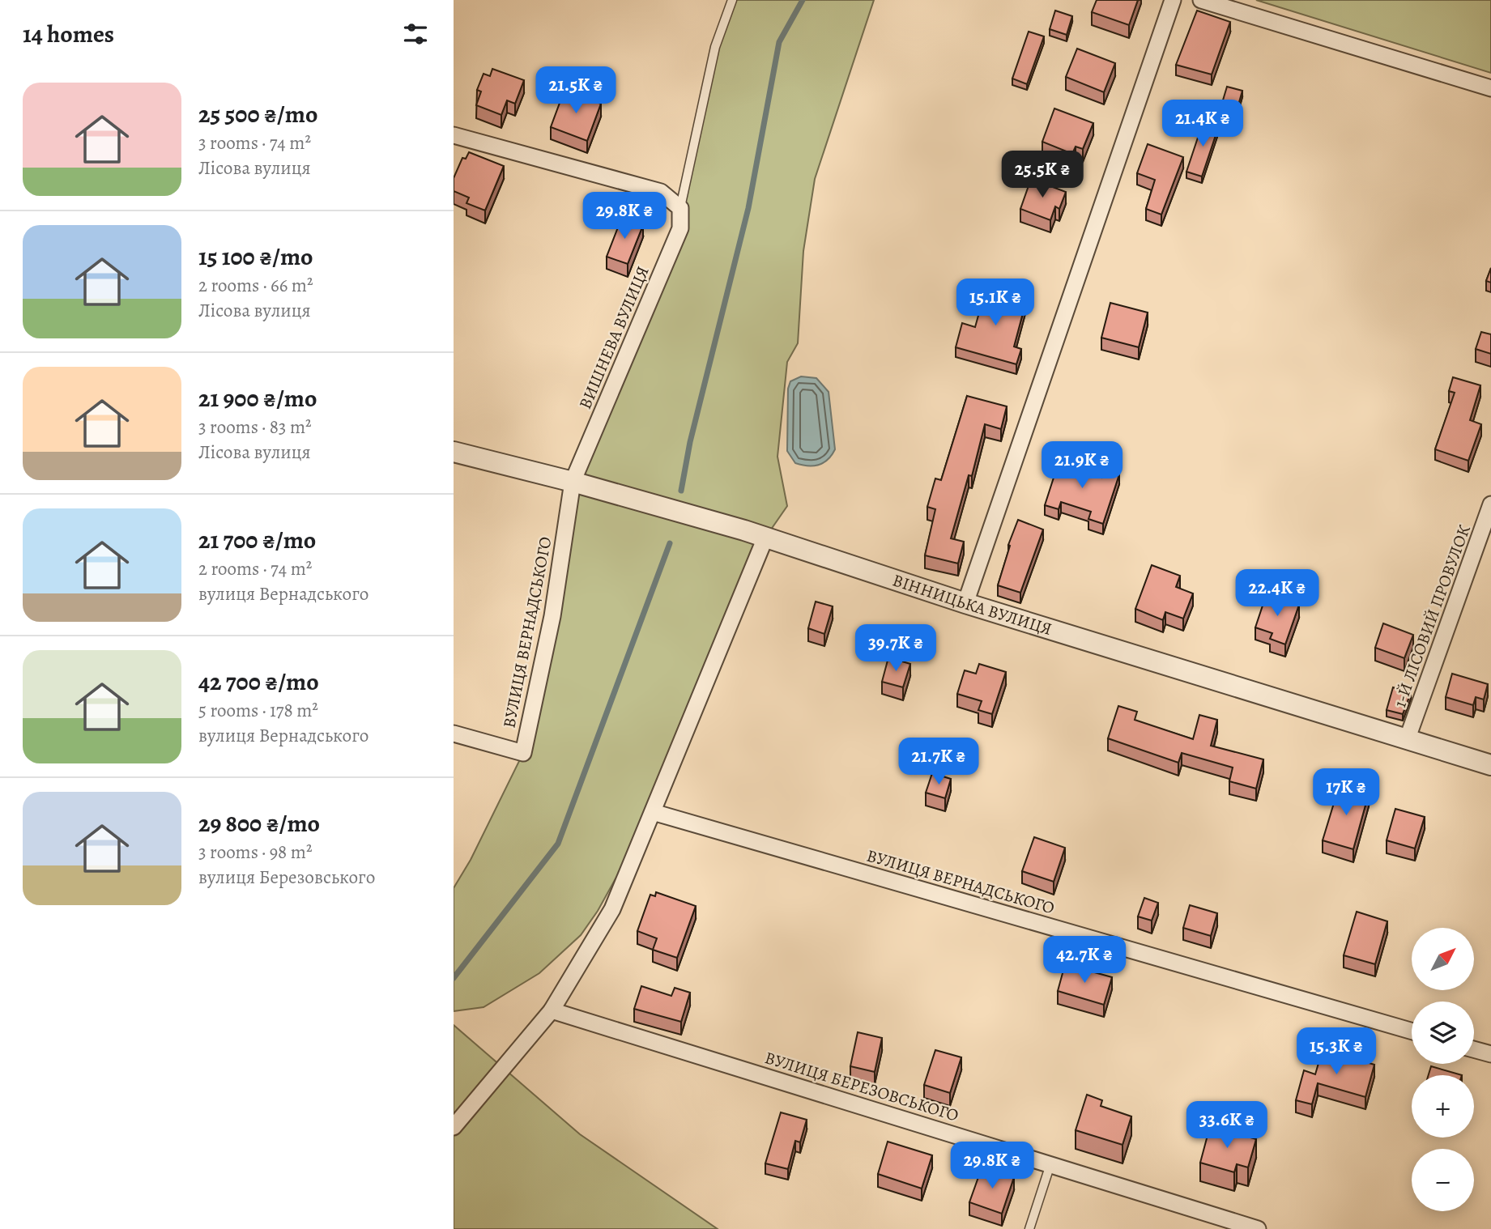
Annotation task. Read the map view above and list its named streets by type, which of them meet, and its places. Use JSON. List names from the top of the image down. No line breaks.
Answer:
{"streets":{"street":["ВИШНЕВА ВУЛИЦЯ","ВІННИЦЬКА ВУЛИЦЯ","1-Й ЛІСОВИЙ ПРОВУЛОК","ВУЛИЦЯ ВЕРНАДСЬКОГО","ВУЛИЦЯ БЕРЕЗОВСЬКОГО"]},"crossings":[["ВИШНЕВА ВУЛИЦЯ","ВІННИЦЬКА ВУЛИЦЯ"],["ВИШНЕВА ВУЛИЦЯ","ВУЛИЦЯ ВЕРНАДСЬКОГО"],["ВІННИЦЬКА ВУЛИЦЯ","1-Й ЛІСОВИЙ ПРОВУЛОК"],["ВІННИЦЬКА ВУЛИЦЯ","ВУЛИЦЯ ВЕРНАДСЬКОГО"]],"north":"top right","page":{"heading":"14 homes","price":["21.5K ₴","21.4K ₴","25.5K ₴","29.8K ₴","15.1K ₴","21.9K ₴","22.4K ₴","39.7K ₴","21.7K ₴","17K ₴","42.7K ₴","15.3K ₴","33.6K ₴","29.8K ₴"],"list":[{"name":"25 500 ₴/mo","note":"3 rooms · 74 m² · Лісова вулиця"},{"name":"15 100 ₴/mo","note":"2 rooms · 66 m² · Лісова вулиця"},{"name":"21 900 ₴/mo","note":"3 rooms · 83 m² · Лісова вулиця"},{"name":"21 700 ₴/mo","note":"2 rooms · 74 m² · вулиця Вернадського"},{"name":"42 700 ₴/mo","note":"5 rooms · 178 m² · вулиця Вернадського"},{"name":"29 800 ₴/mo","note":"3 rooms · 98 m² · вулиця Березовського"}],"map_buttons":["+","−"]}}
